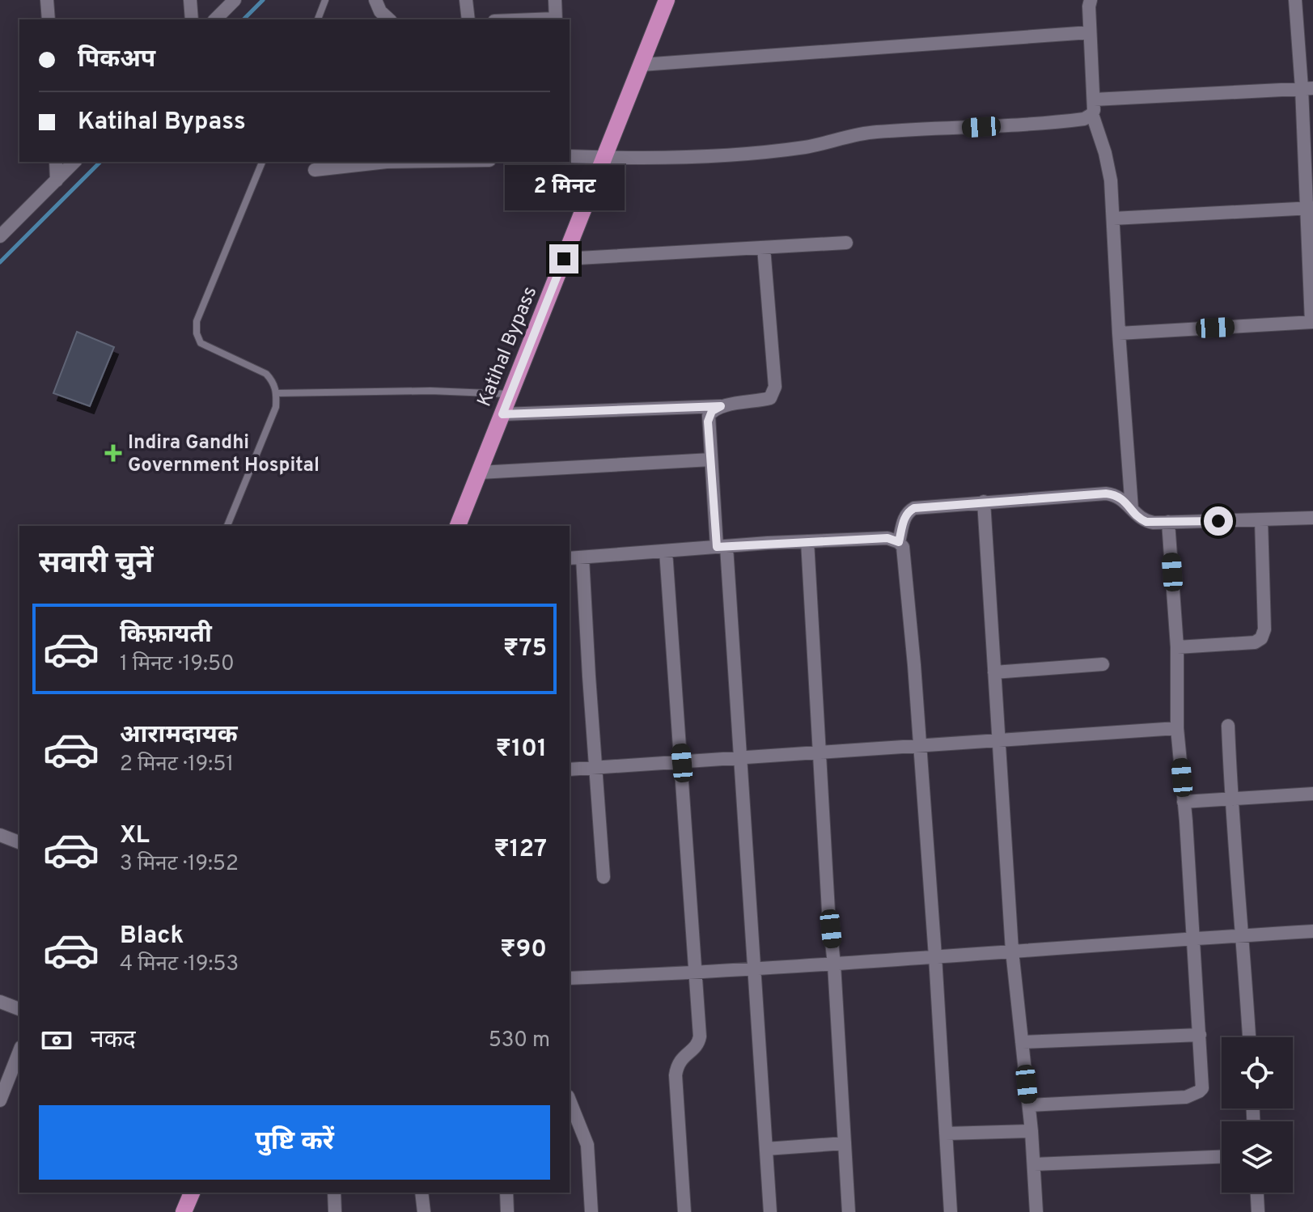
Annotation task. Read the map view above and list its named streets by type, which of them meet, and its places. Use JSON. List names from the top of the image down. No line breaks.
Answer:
{"streets":{"main road":["Katihal Bypass"]},"places":{"health":["Indira Gandhi Government Hospital"]},"page":{"banner":["पिकअप","Katihal Bypass"],"bubble":"2 मिनट","heading":"सवारी चुनें","list":[{"name":"किफ़ायती","note":"1 मिनट · 19:50","value":"₹75"},{"name":"आरामदायक","note":"2 मिनट · 19:51","value":"₹101"},{"name":"XL","note":"3 मिनट · 19:52","value":"₹127"},{"name":"Black","note":"4 मिनट · 19:53","value":"₹90"}],"pay":["नकद","530 m"],"buttons":"पुष्टि करें"}}
